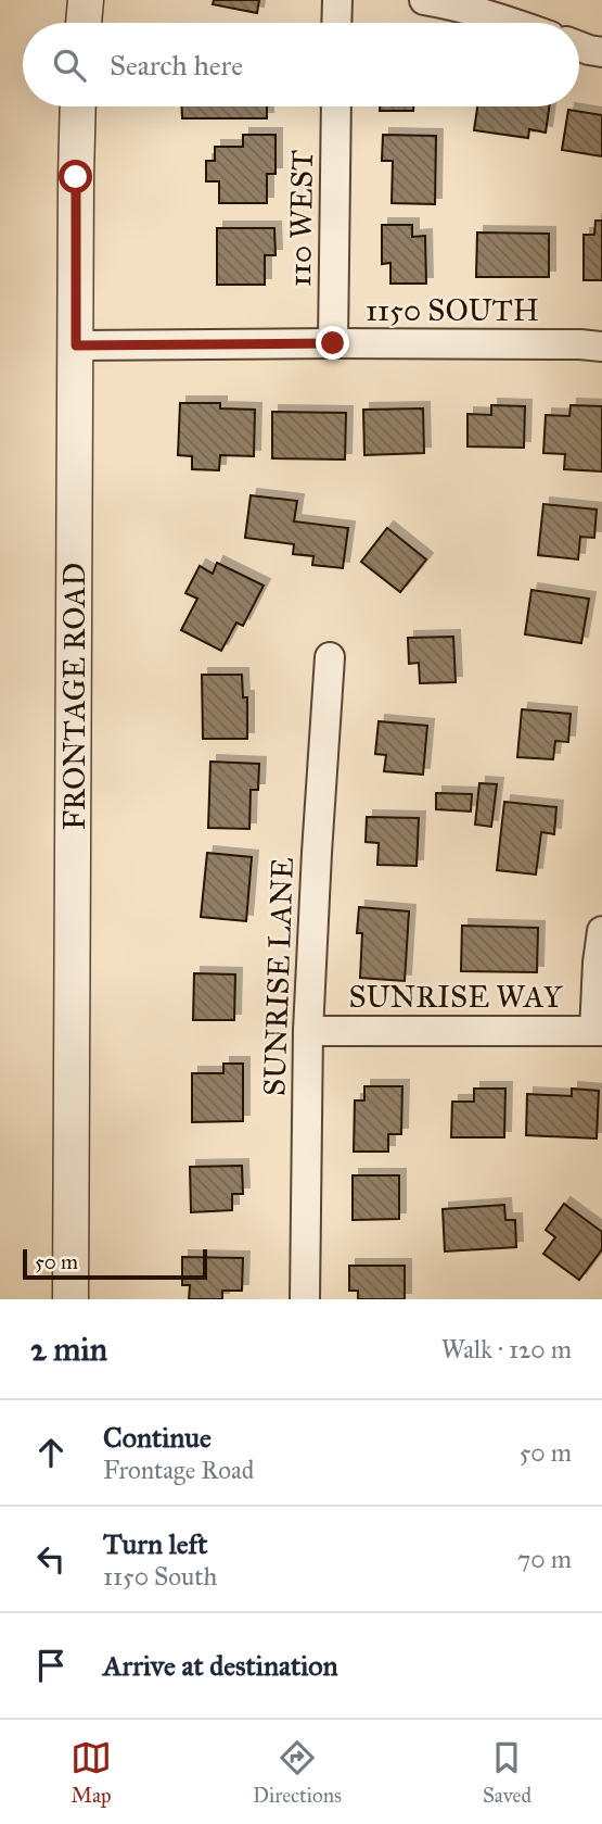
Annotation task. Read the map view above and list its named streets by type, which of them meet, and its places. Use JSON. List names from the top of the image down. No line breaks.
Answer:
{"streets":{"street":["110 WEST","1150 SOUTH","FRONTAGE ROAD","SUNRISE LANE","SUNRISE WAY"]},"crossings":[["110 WEST","1150 SOUTH"],["1150 SOUTH","FRONTAGE ROAD"],["SUNRISE LANE","SUNRISE WAY"]],"scale_bar":"50 m","page":{"search":"Search here","scale":"50 m","heading":["2 min","Walk · 120 m"],"list":[["Continue","Frontage Road","50 m"],["Turn left","1150 South","70 m"],"Arrive at destination"],"nav":["Map","Directions","Saved"]}}
